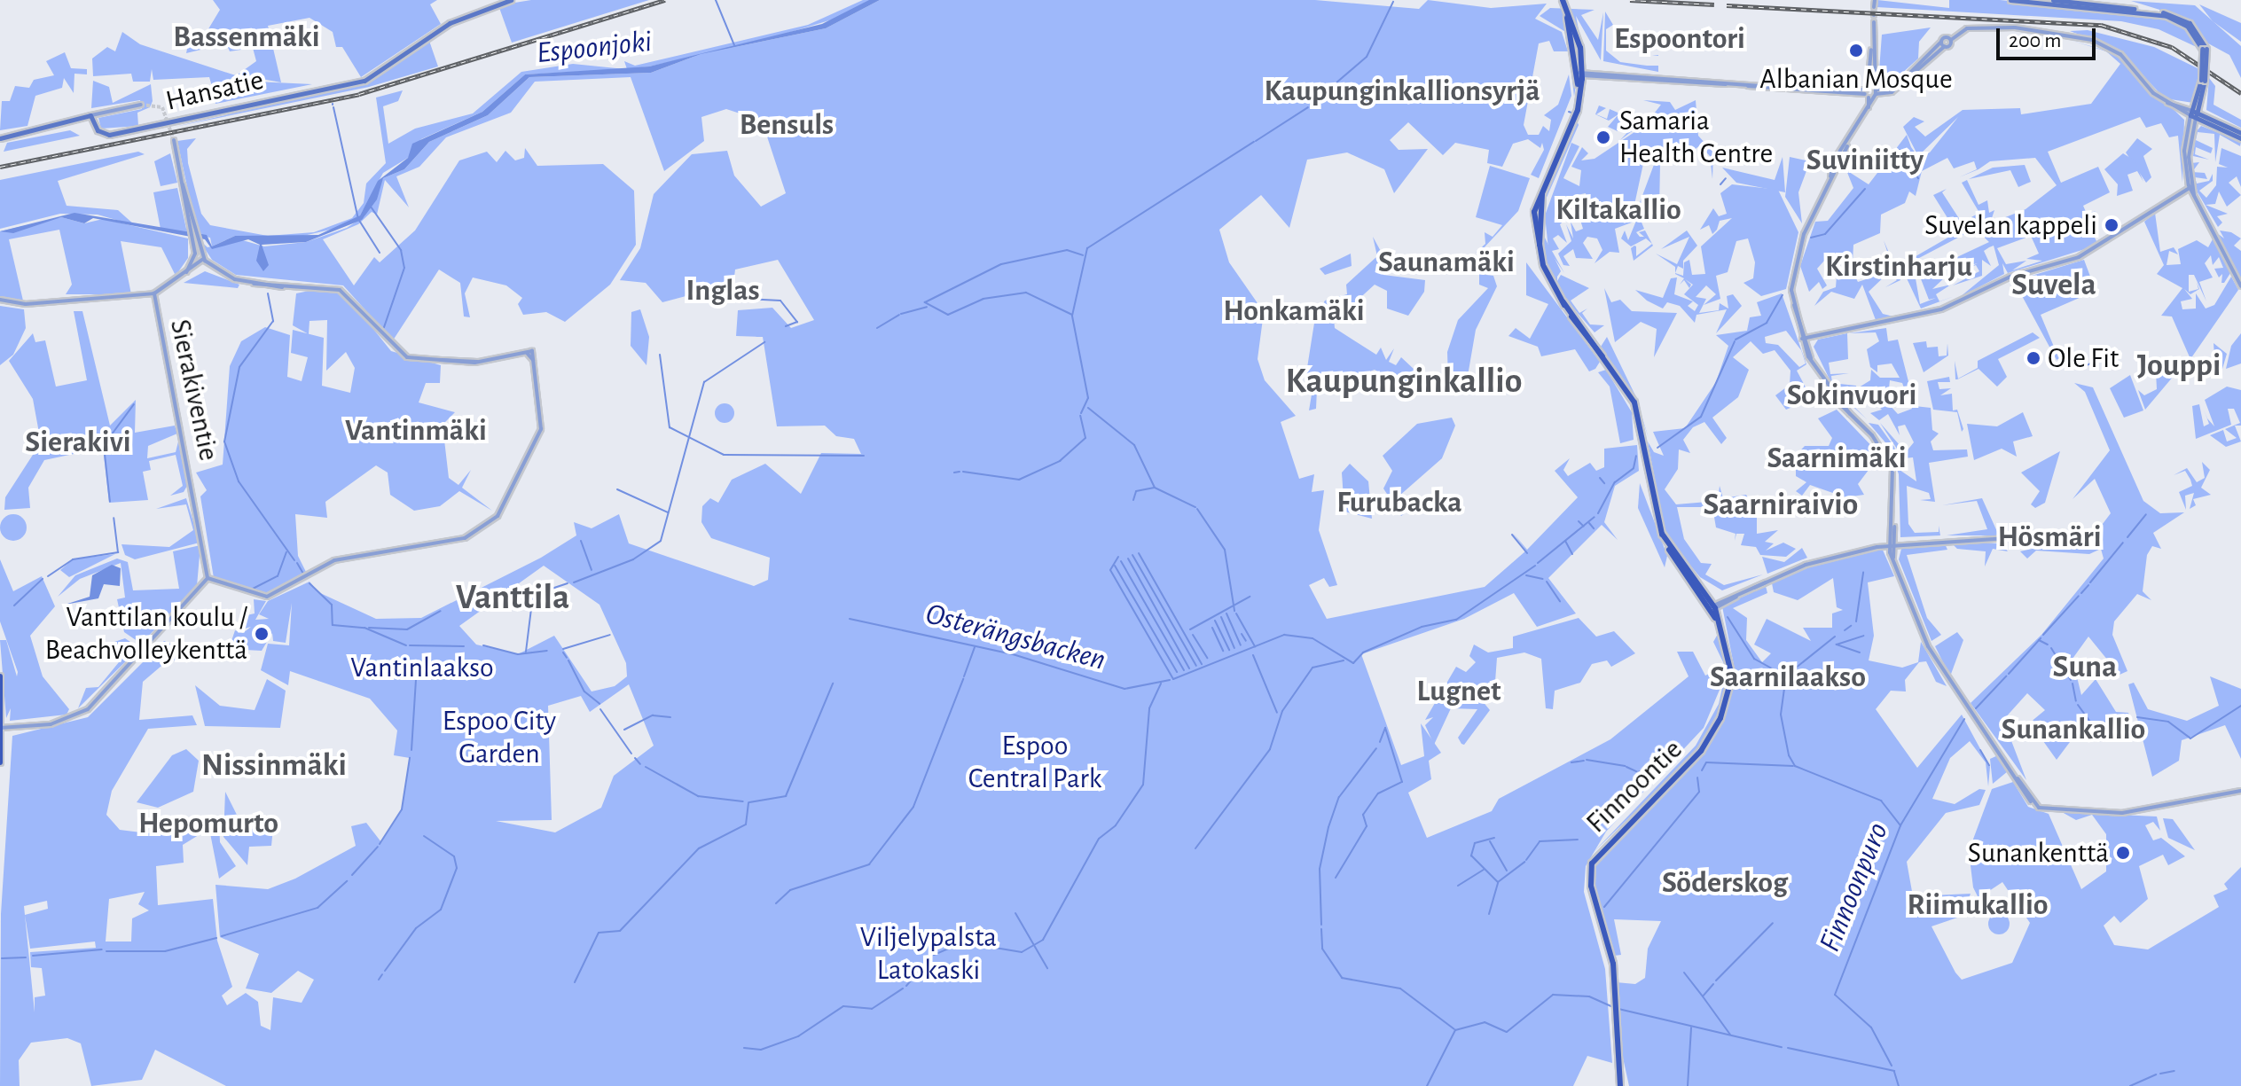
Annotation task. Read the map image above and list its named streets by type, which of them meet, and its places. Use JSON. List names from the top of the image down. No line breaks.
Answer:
{"streets":{"main road":["Hansatie","Finnoontie"],"street":["Sierakiventie"]},"districts":["Bassenmäki","Espoontori","Kaupunginkallionsyrjä","Bensuls","Suviniitty","Kiltakallio","Saunamäki","Kirstinharju","Suvela","Inglas","Honkamäki","Jouppi","Kaupunginkallio","Sokinvuori","Vantinmäki","Sierakivi","Saarnimäki","Furubacka","Saarniraivio","Hösmäri","Vanttila","Suna","Saarnilaakso","Lugnet","Sunankallio","Nissinmäki","Hepomurto","Söderskog","Riimukallio"],"water":["Espoonjoki","Osterängsbacken","Finnoonpuro"],"parks":["Vantinlaakso","Espoo City Garden","Espoo Central Park","Viljelypalsta Latokaski"],"places":["Albanian Mosque","Samaria Health Centre","Suvelan kappeli","Ole Fit","Vanttilan koulu / Beachvolleykenttä","Sunankenttä"],"scale_bar":"200 m"}
